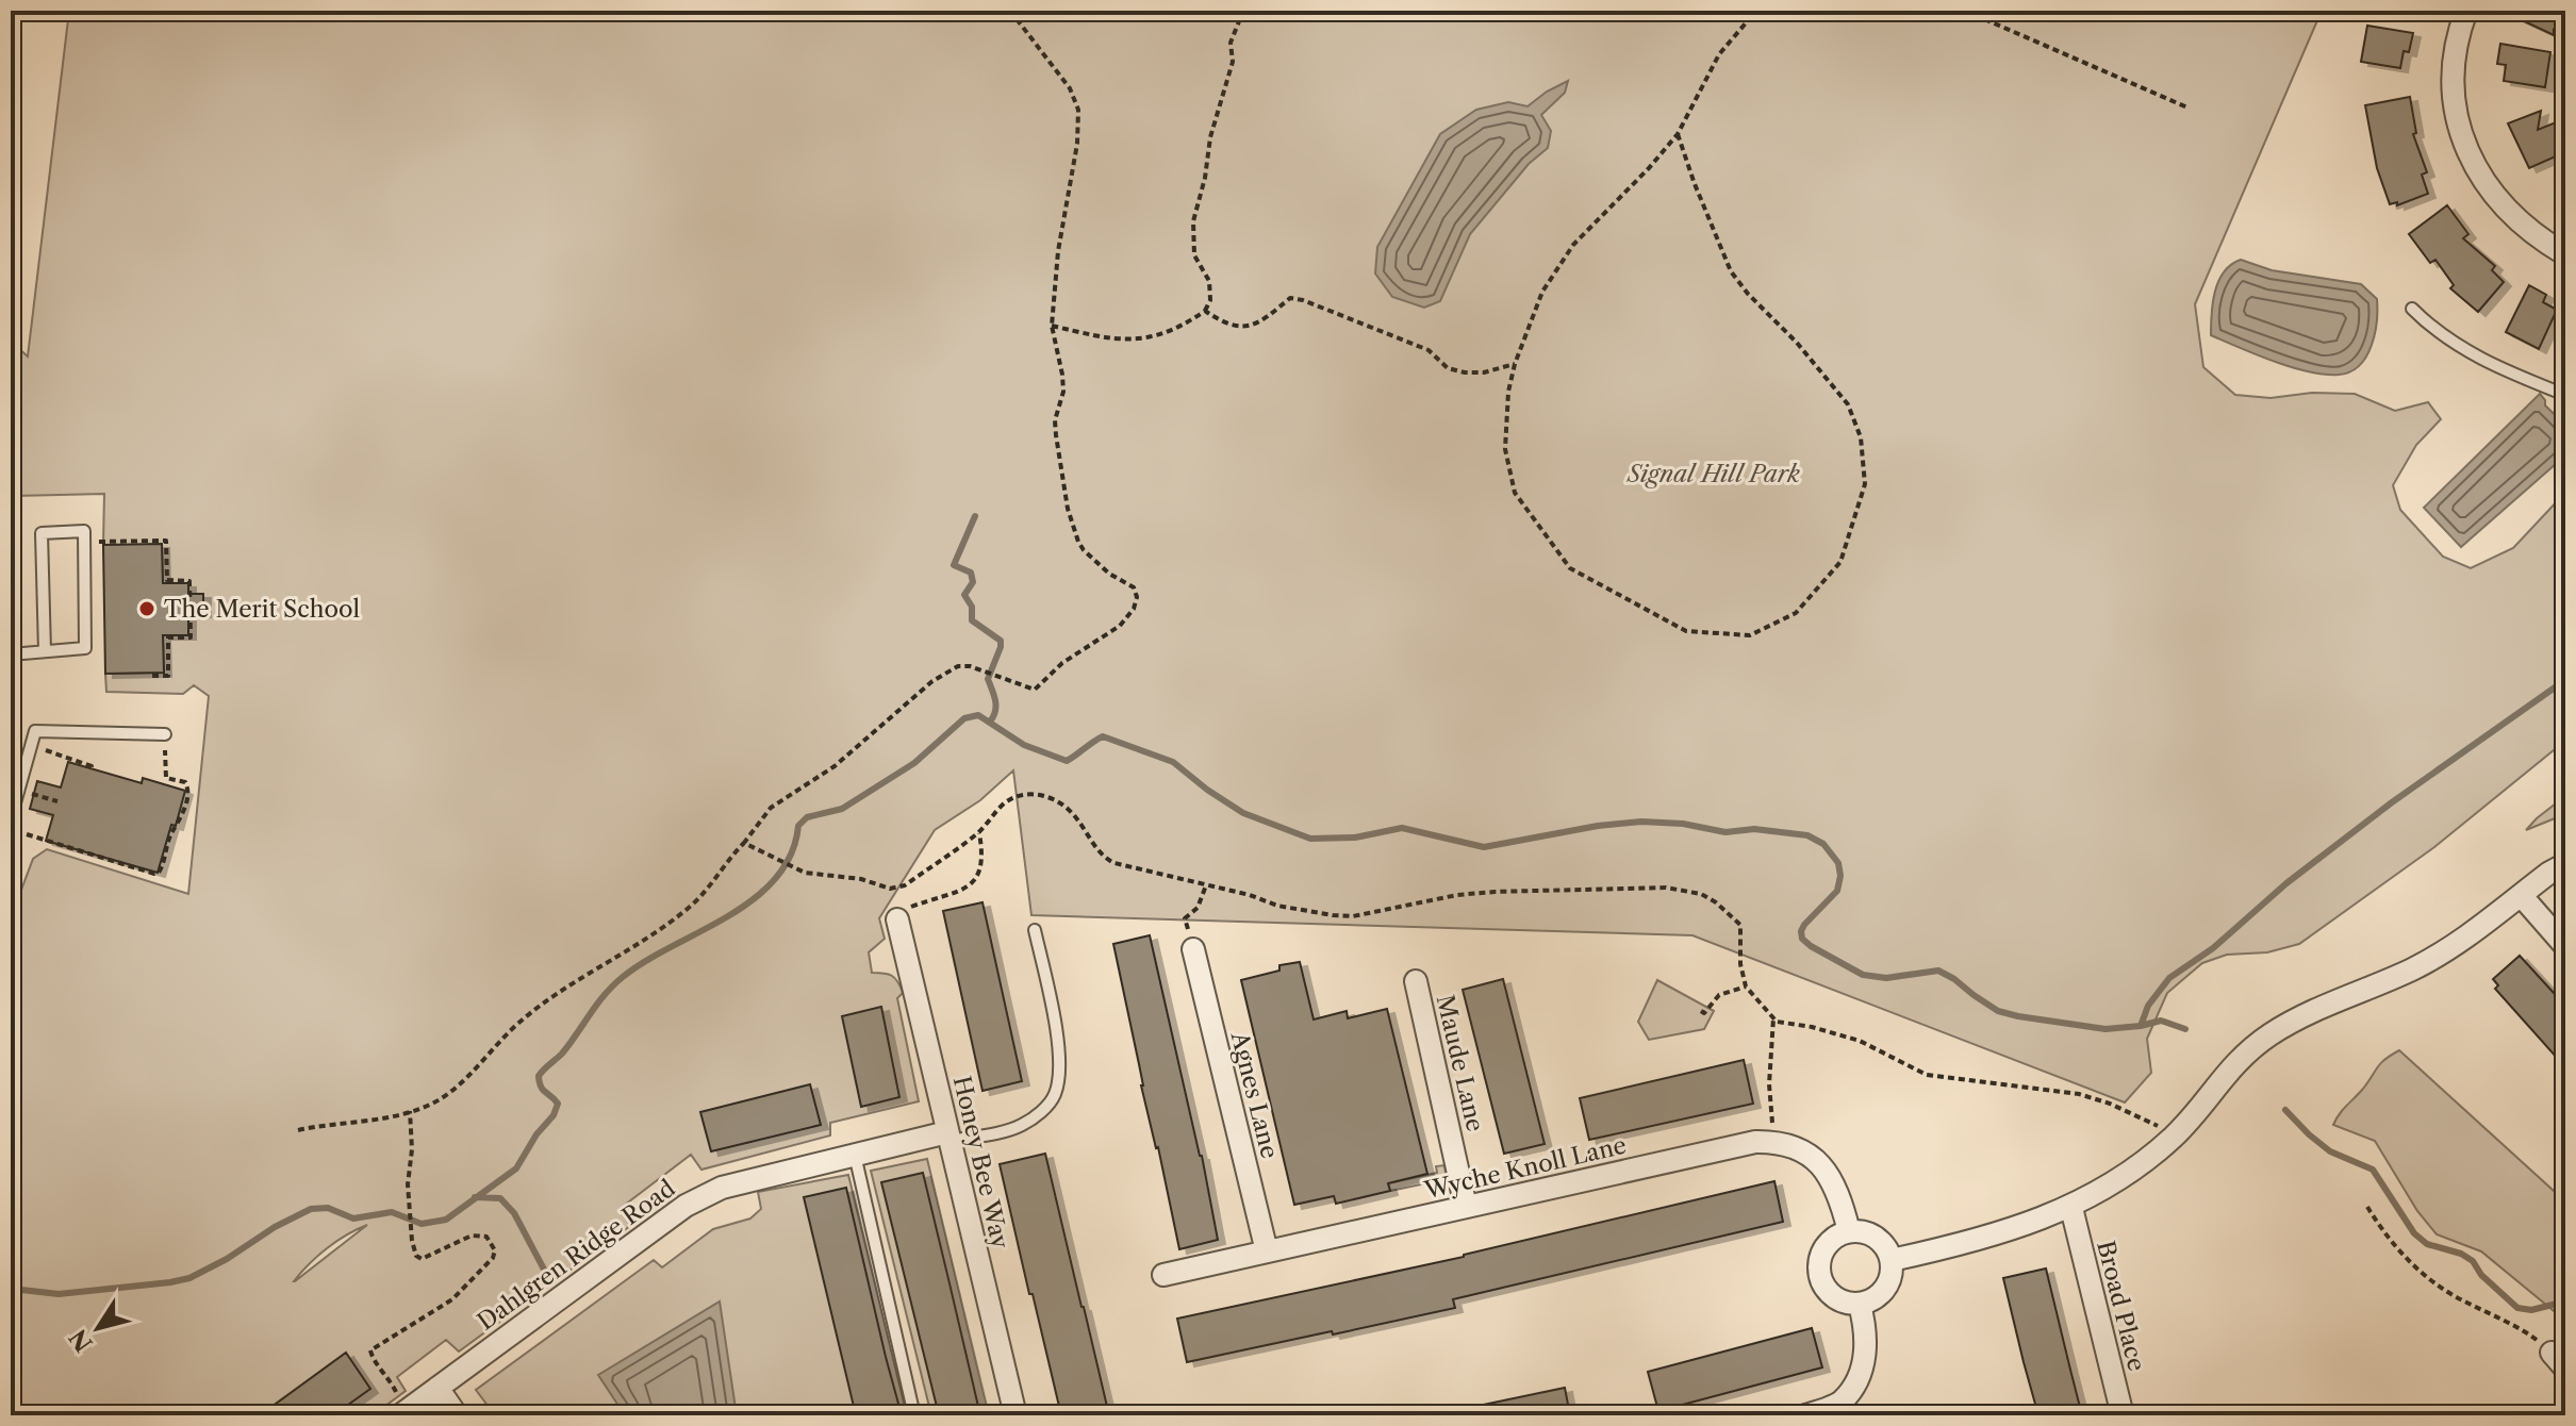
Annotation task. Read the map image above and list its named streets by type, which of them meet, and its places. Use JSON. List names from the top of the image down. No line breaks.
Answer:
{"streets":{"street":["Maude Lane","Agnes Lane","Honey Bee Way","Wyche Knoll Lane","Dahlgren Ridge Road","Broad Place"]},"crossings":[["Maude Lane","Wyche Knoll Lane"],["Agnes Lane","Wyche Knoll Lane"],["Honey Bee Way","Dahlgren Ridge Road"]],"parks":["Signal Hill Park"],"places":["The Merit School"],"north":"bottom left"}
